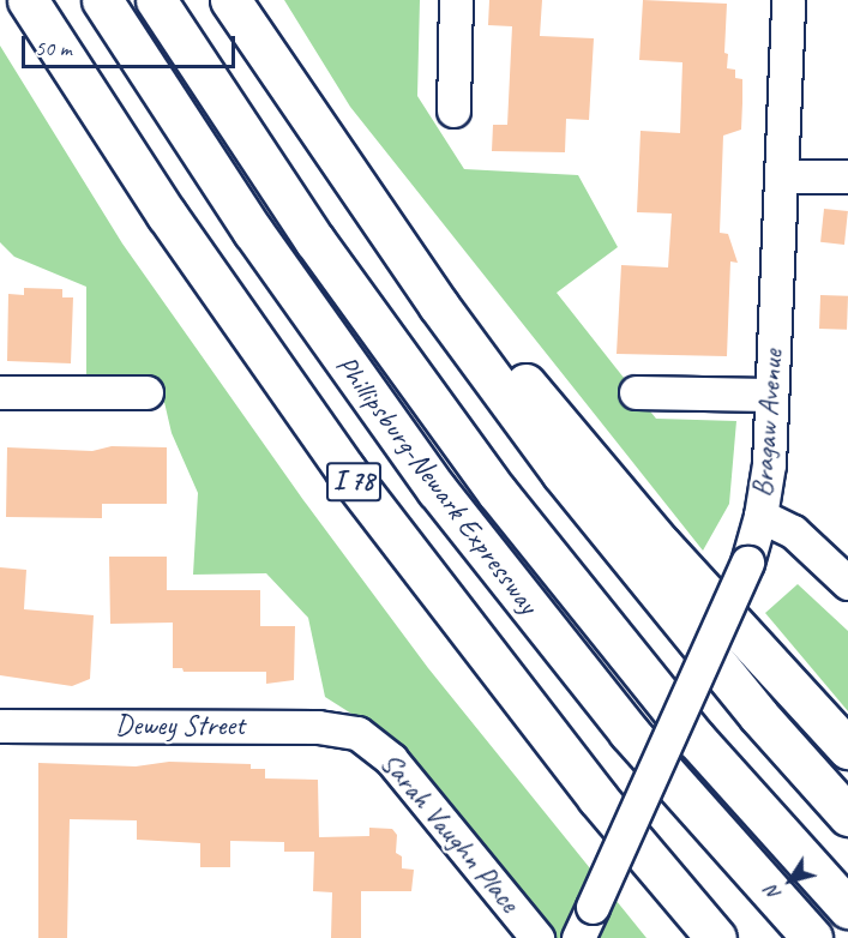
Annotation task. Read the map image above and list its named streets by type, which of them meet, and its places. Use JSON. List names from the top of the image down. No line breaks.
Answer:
{"streets":{"highway":["I 78","Phillipsburg-Newark Expressway"],"street":["Bragaw Avenue","Dewey Street","Sarah Vaughn Place"]},"crossings":[["Dewey Street","Sarah Vaughn Place"]],"scale_bar":"50 m","north":"bottom left"}
